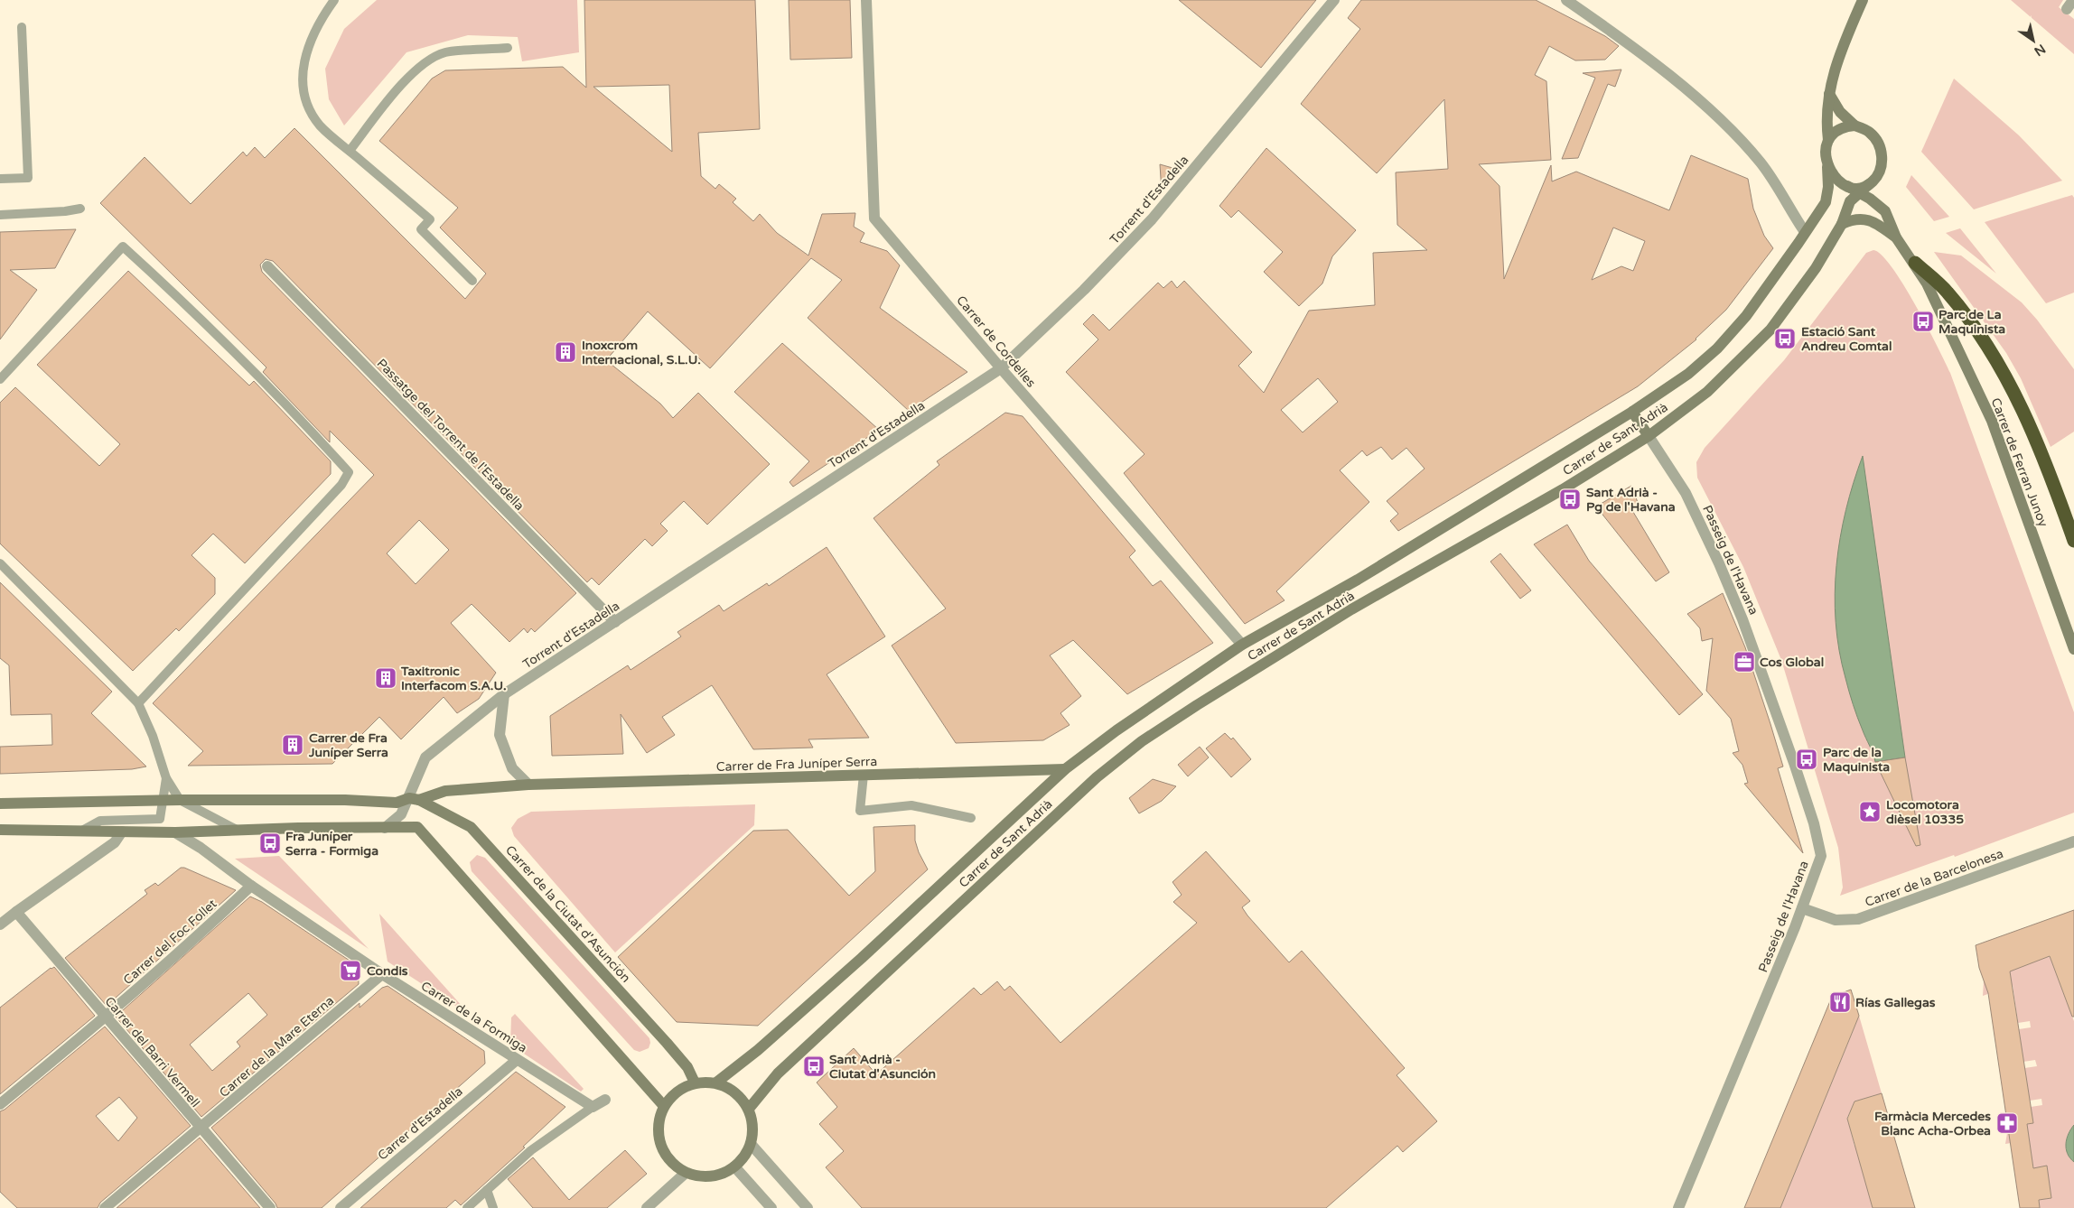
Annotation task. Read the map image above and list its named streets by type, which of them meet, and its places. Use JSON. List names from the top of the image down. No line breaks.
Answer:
{"streets":{"street":["Torrent d'Estadella","Carrer de Cordelles","Passatge del Torrent de l'Estadella","Carrer de Sant Adrià","Carrer de Ferran Junoy","Passeig de l'Havana","Carrer de Fra Juníper Serra","Carrer de la Barcelonesa","Carrer de la Ciutat d'Asunción","Carrer del Foc Follet","Carrer de la Formiga","Carrer de la Mare Eterna","Carrer del Barri Vermell","Carrer d'Estadella"]},"crossings":[["Torrent d'Estadella","Carrer de Cordelles"],["Torrent d'Estadella","Passatge del Torrent de l'Estadella"],["Torrent d'Estadella","Carrer de Fra Juníper Serra"],["Torrent d'Estadella","Carrer de la Ciutat d'Asunción"],["Carrer de Cordelles","Carrer de Sant Adrià"],["Carrer de Sant Adrià","Carrer de Ferran Junoy"],["Carrer de Sant Adrià","Passeig de l'Havana"],["Carrer de Sant Adrià","Carrer de Fra Juníper Serra"],["Carrer de Sant Adrià","Carrer de la Ciutat d'Asunción"],["Passeig de l'Havana","Carrer de la Barcelonesa"],["Carrer de Fra Juníper Serra","Carrer de la Ciutat d'Asunción"],["Carrer del Foc Follet","Carrer de la Formiga"],["Carrer del Foc Follet","Carrer del Barri Vermell"],["Carrer de la Formiga","Carrer de la Mare Eterna"],["Carrer de la Formiga","Carrer d'Estadella"],["Carrer de la Mare Eterna","Carrer del Barri Vermell"]],"places":{"bus stop":["Parc de La Maquinista","Estació Sant Andreu Comtal","Sant Adrià - Pg de l'Havana","Parc de la Maquinista","Fra Juníper Serra - Formiga","Sant Adrià - Ciutat d'Asunción"],"building":["Inoxcrom Internacional, S.L.U.","Taxitronic Interfacom S.A.U.","Carrer de Fra Juníper Serra"],"office":["Cos Global"],"place":["Locomotora dièsel 10335"],"supermarket":["Condis"],"restaurant":["Rías Gallegas"],"pharmacy":["Farmàcia Mercedes Blanc Acha-Orbea"]},"north":"bottom right"}
